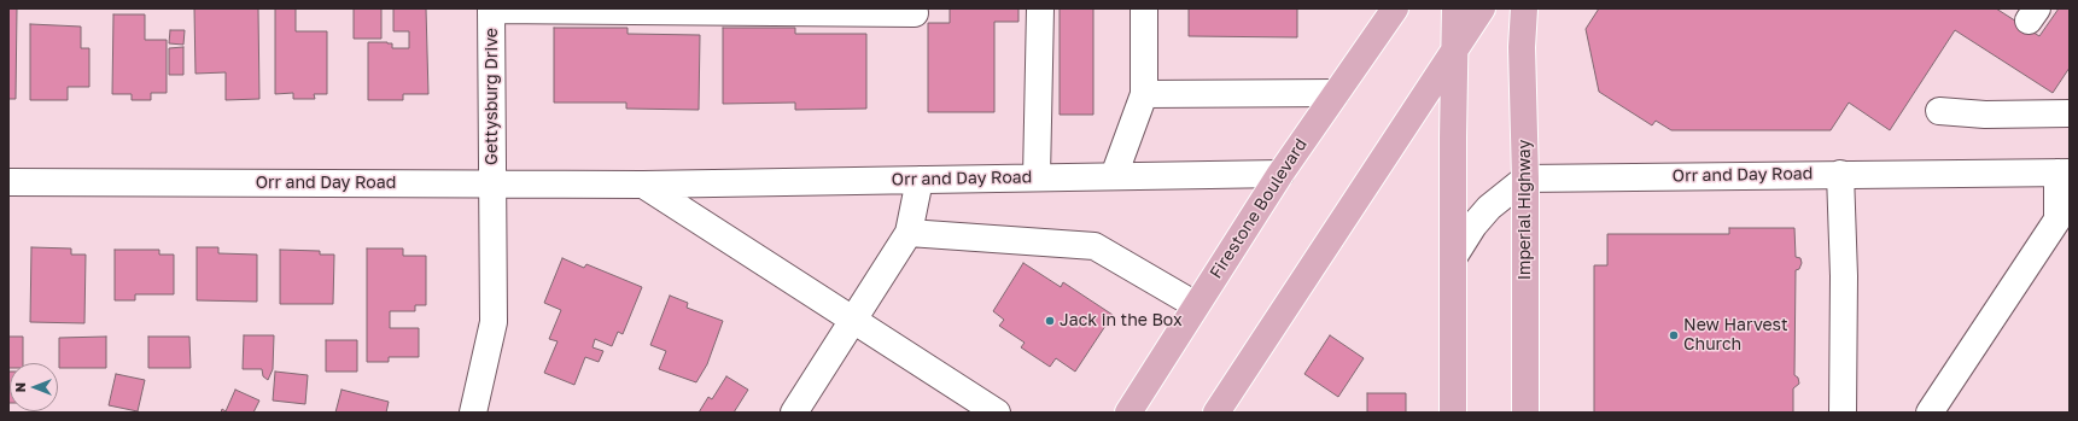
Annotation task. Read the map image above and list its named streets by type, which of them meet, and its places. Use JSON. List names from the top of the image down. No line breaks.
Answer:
{"streets":{"main road":["Firestone Boulevard","Imperial Highway"],"street":["Gettysburg Drive","Orr and Day Road"]},"crossings":[["Gettysburg Drive","Orr and Day Road"],["Orr and Day Road","Firestone Boulevard"],["Orr and Day Road","Imperial Highway"]],"places":["Jack in the Box","New Harvest Church"],"north":"left"}
